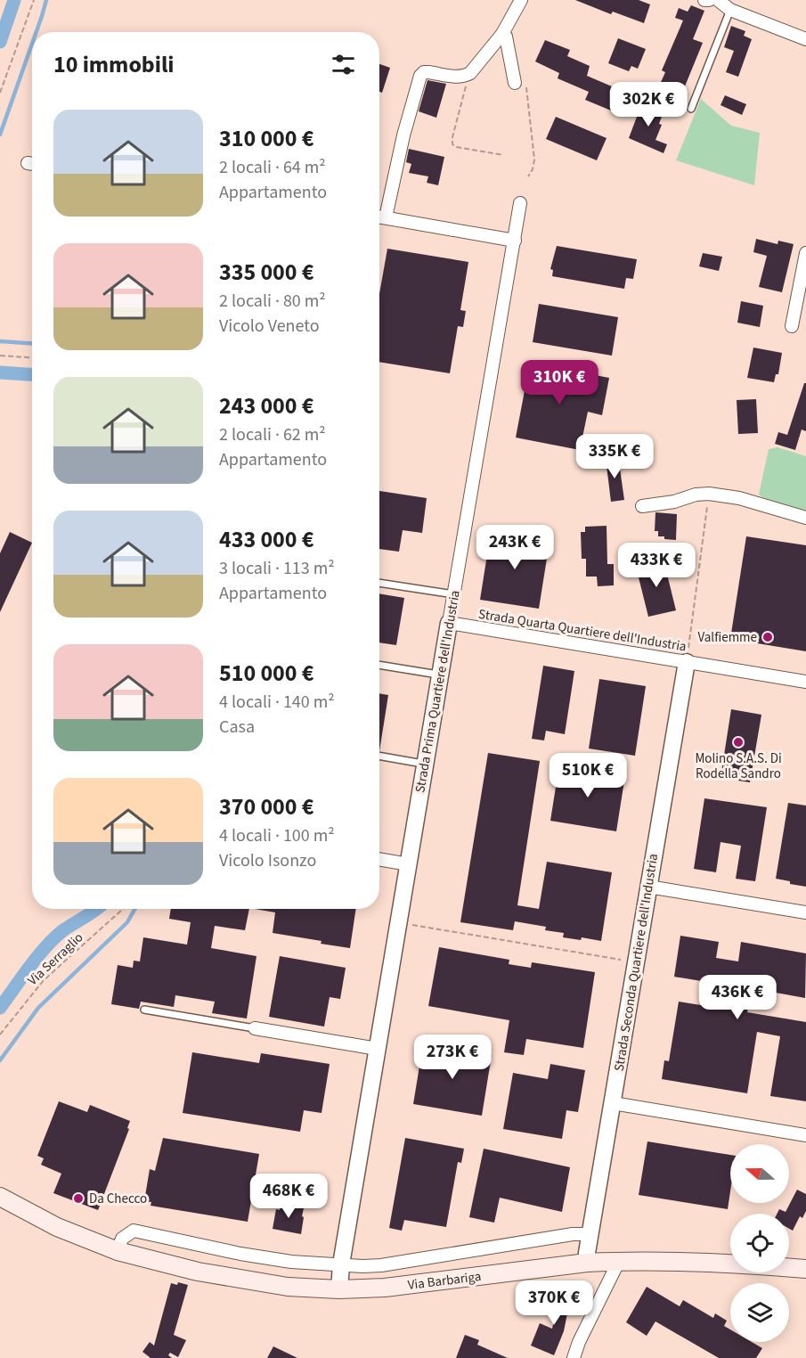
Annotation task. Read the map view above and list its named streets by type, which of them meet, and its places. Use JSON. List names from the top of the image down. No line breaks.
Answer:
{"streets":{"main road":["Via Barbariga"],"street":["Strada Quarta Quartiere dell'Industria","Strada Prima Quartiere dell'Industria","Strada Seconda Quartiere dell'Industria"],"path":["Via Serraglio"]},"crossings":[["Strada Quarta Quartiere dell'Industria","Strada Prima Quartiere dell'Industria"],["Strada Quarta Quartiere dell'Industria","Strada Seconda Quartiere dell'Industria"],["Strada Prima Quartiere dell'Industria","Via Barbariga"],["Strada Seconda Quartiere dell'Industria","Via Barbariga"]],"places":["Valfiemme","Molino S.A.S. Di Rodella Sandro","Da Checco"],"north":"left","page":{"heading":"10 immobili","price":["302K €","310K €","335K €","243K €","433K €","510K €","436K €","273K €","468K €","370K €"],"list":[{"name":"310 000 €","note":"2 locali · 64 m² · Appartamento"},{"name":"335 000 €","note":"2 locali · 80 m² · Vicolo Veneto"},{"name":"243 000 €","note":"2 locali · 62 m² · Appartamento"},{"name":"433 000 €","note":"3 locali · 113 m² · Appartamento"},{"name":"510 000 €","note":"4 locali · 140 m² · Casa"},{"name":"370 000 €","note":"4 locali · 100 m² · Vicolo Isonzo"}]}}
